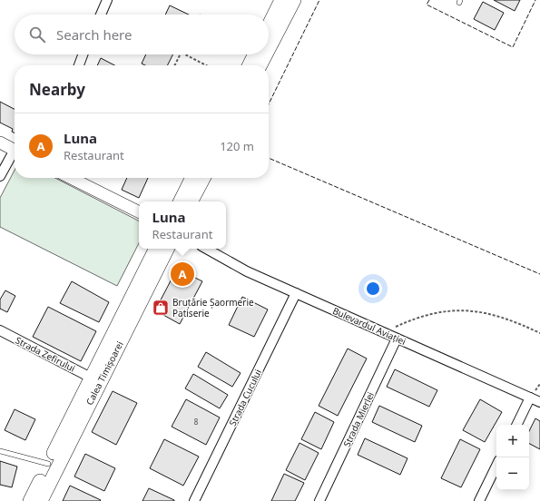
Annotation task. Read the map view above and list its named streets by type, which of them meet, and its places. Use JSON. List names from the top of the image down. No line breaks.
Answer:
{"streets":{"main road":["Calea Timișoarei"],"street":["Bulevardul Aviației","Strada Zefirului","Strada Cucului","Strada Mierlei"]},"crossings":[["Bulevardul Aviației","Strada Cucului"],["Bulevardul Aviației","Strada Mierlei"],["Strada Zefirului","Calea Timișoarei"]],"places":{"shop":["Brutărie Șaormerie Patiserie"]},"house_numbers":["8"],"page":{"search":"Search here","heading":"Nearby","list":[{"mark":"A","name":"Luna","note":"Restaurant","value":"120 m"}],"popup":["Luna","Restaurant"],"pins":"A","map_buttons":["+","−"]}}
